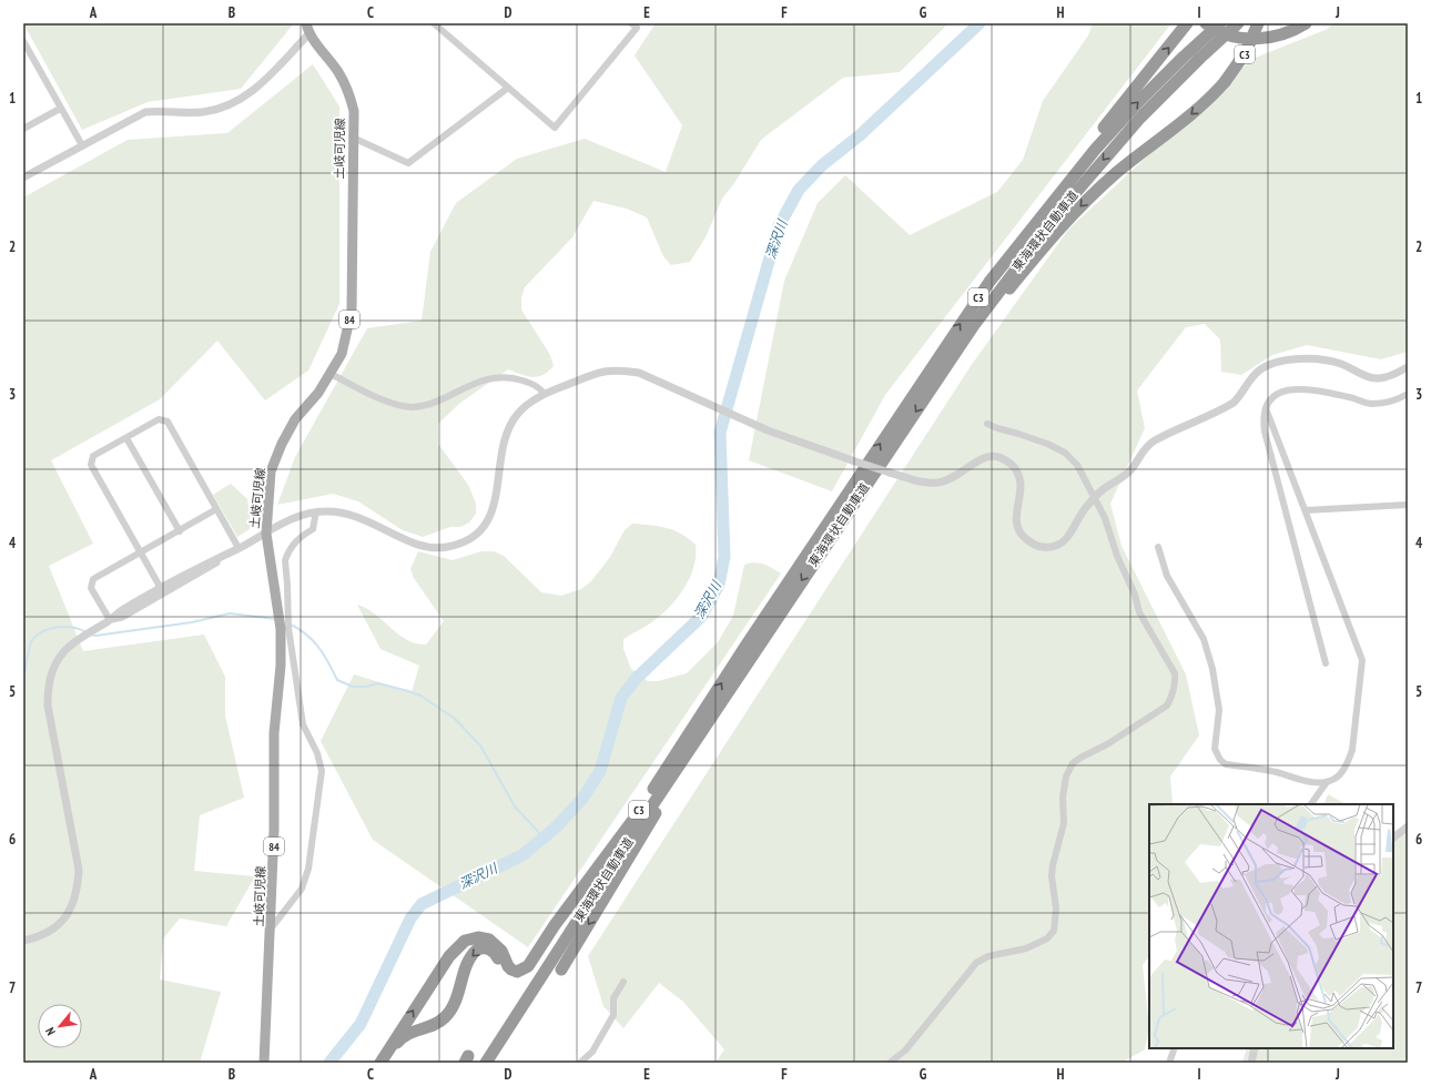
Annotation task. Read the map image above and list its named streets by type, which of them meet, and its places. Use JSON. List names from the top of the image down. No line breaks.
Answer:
{"streets":{"highway":["C3","東海環状自動車道"],"main road":["土岐可児線","84"]},"crossings":[["C3","東海環状自動車道"]],"water":["深沢川"],"north":"bottom left","grid":{"columns":["A","B","C","D","E","F","G","H","I","J"],"rows":["1","2","3","4","5","6","7"]}}
